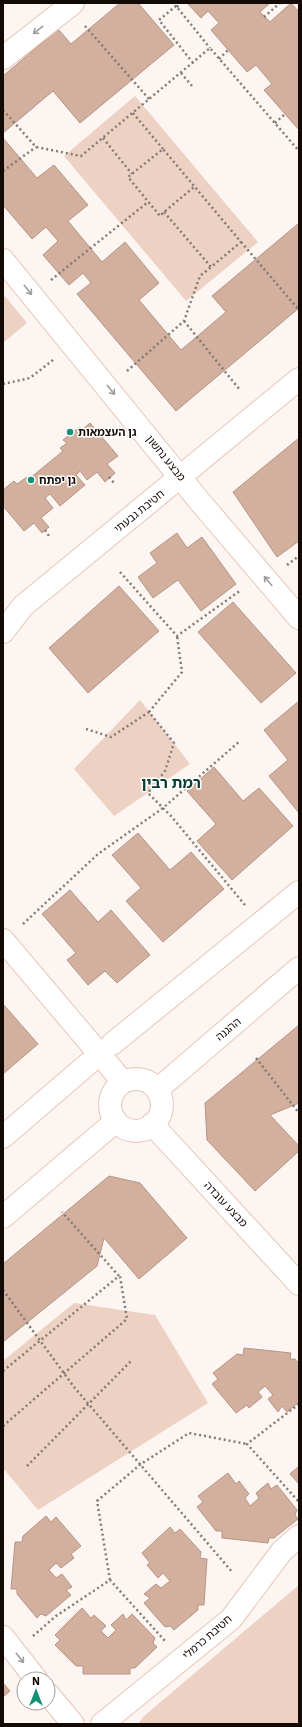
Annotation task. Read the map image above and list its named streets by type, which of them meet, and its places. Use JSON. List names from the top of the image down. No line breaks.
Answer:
{"streets":{"street":["מבצע נחשון","חטיבת גבעתי","ההגנה","מבצע עובדה","חטיבת כרמלי"]},"crossings":[["מבצע נחשון","חטיבת גבעתי"],["ההגנה","מבצע עובדה"]],"districts":["רמת רבין"],"places":["גן העצמאות","גן יפתח"],"north":"top"}
